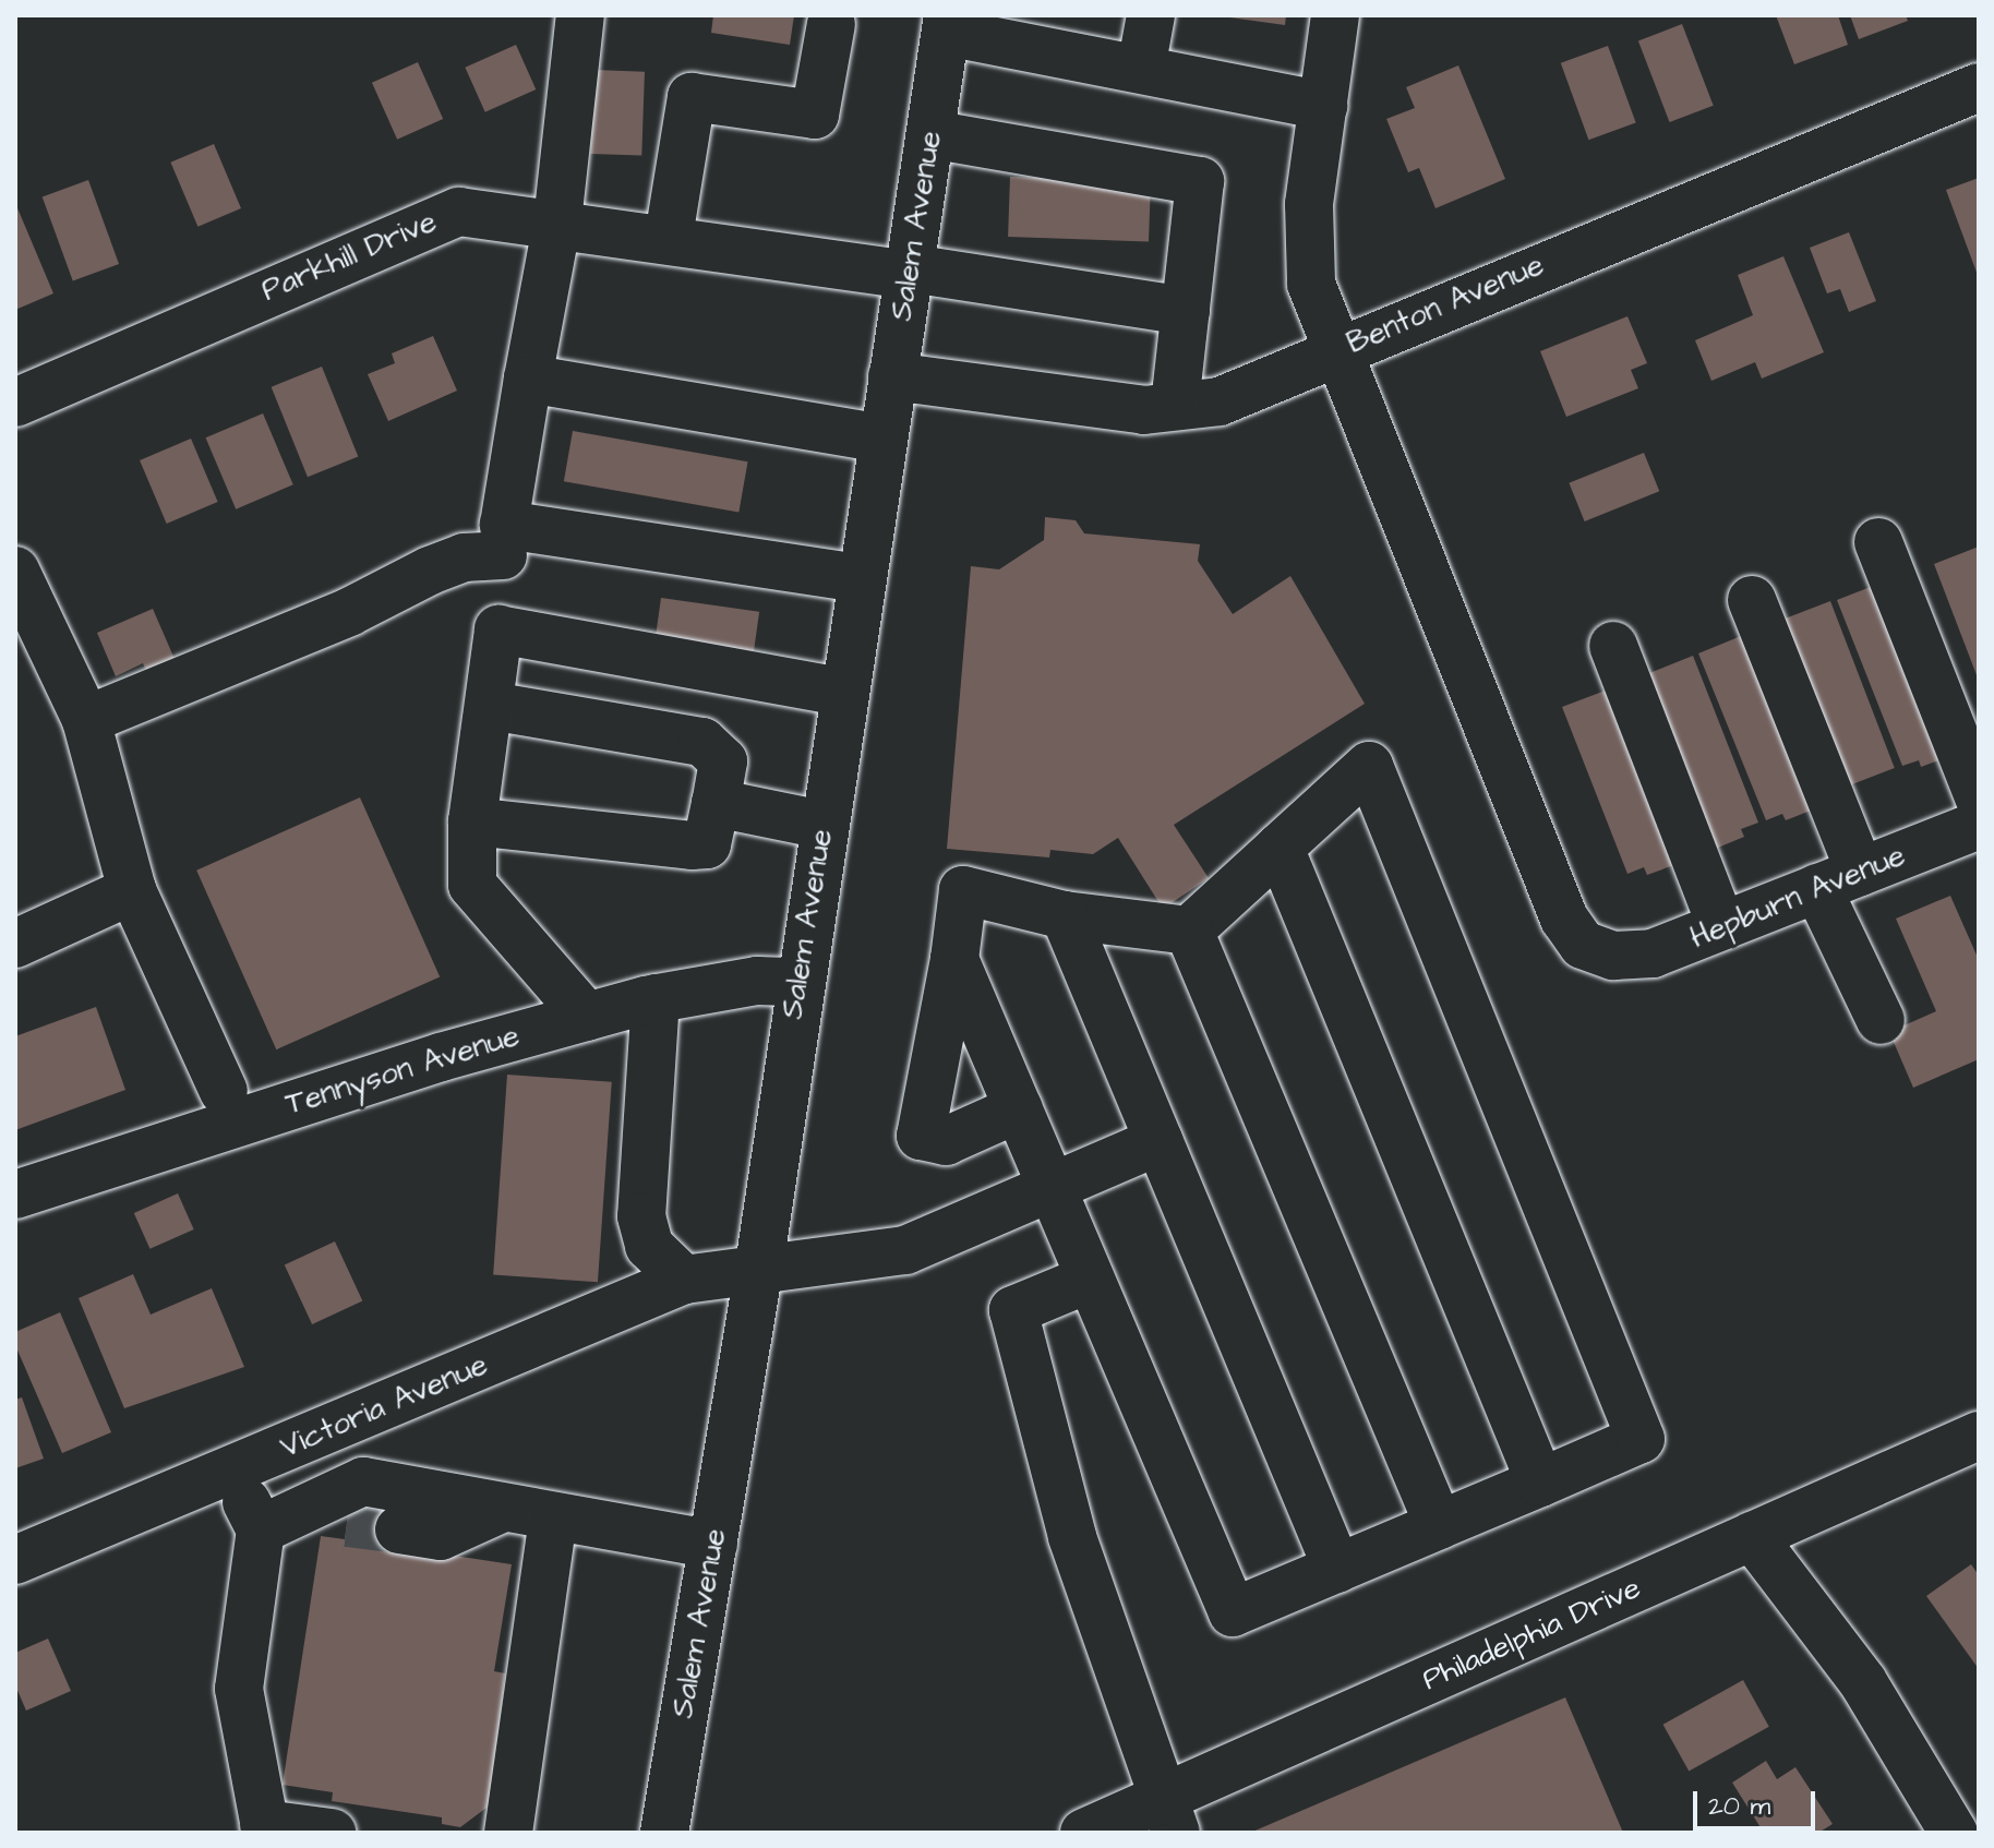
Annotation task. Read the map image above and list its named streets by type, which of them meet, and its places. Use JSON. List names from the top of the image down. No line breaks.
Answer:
{"streets":{"street":["Salem Avenue","Parkhill Drive","Benton Avenue","Hepburn Avenue","Tennyson Avenue","Victoria Avenue","Philadelphia Drive"]},"crossings":[["Salem Avenue","Parkhill Drive"],["Salem Avenue","Benton Avenue"],["Salem Avenue","Tennyson Avenue"],["Salem Avenue","Victoria Avenue"],["Benton Avenue","Hepburn Avenue"]],"scale_bar":"20 m"}
